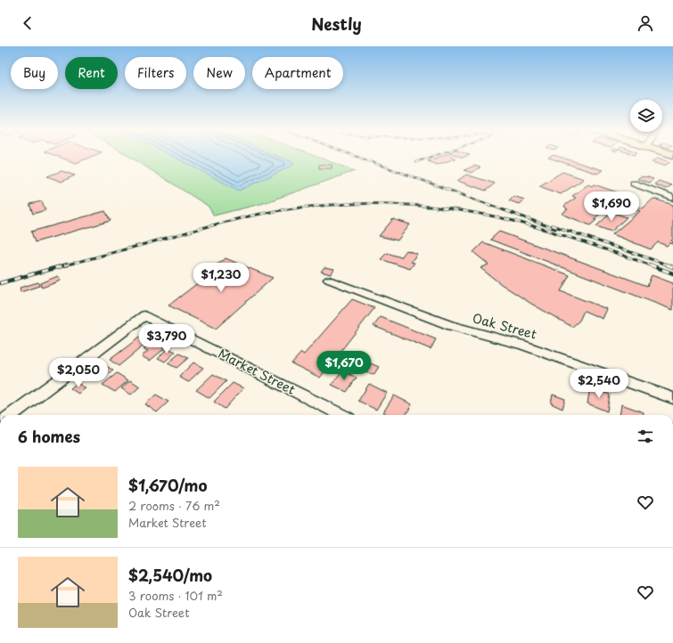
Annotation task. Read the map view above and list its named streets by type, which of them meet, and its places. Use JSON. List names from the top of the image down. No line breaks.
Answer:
{"streets":{"street":["Oak Street","Market Street"]},"page":{"header":"Nestly","chip":["Buy","Rent","Filters","New","Apartment"],"price":["$1,690","$1,230","$3,790","$1,670","$2,050","$2,540"],"heading":"6 homes","list":[{"name":"$1,670/mo","note":"2 rooms · 76 m² · Market Street"},{"name":"$2,540/mo","note":"3 rooms · 101 m² · Oak Street"}]}}
